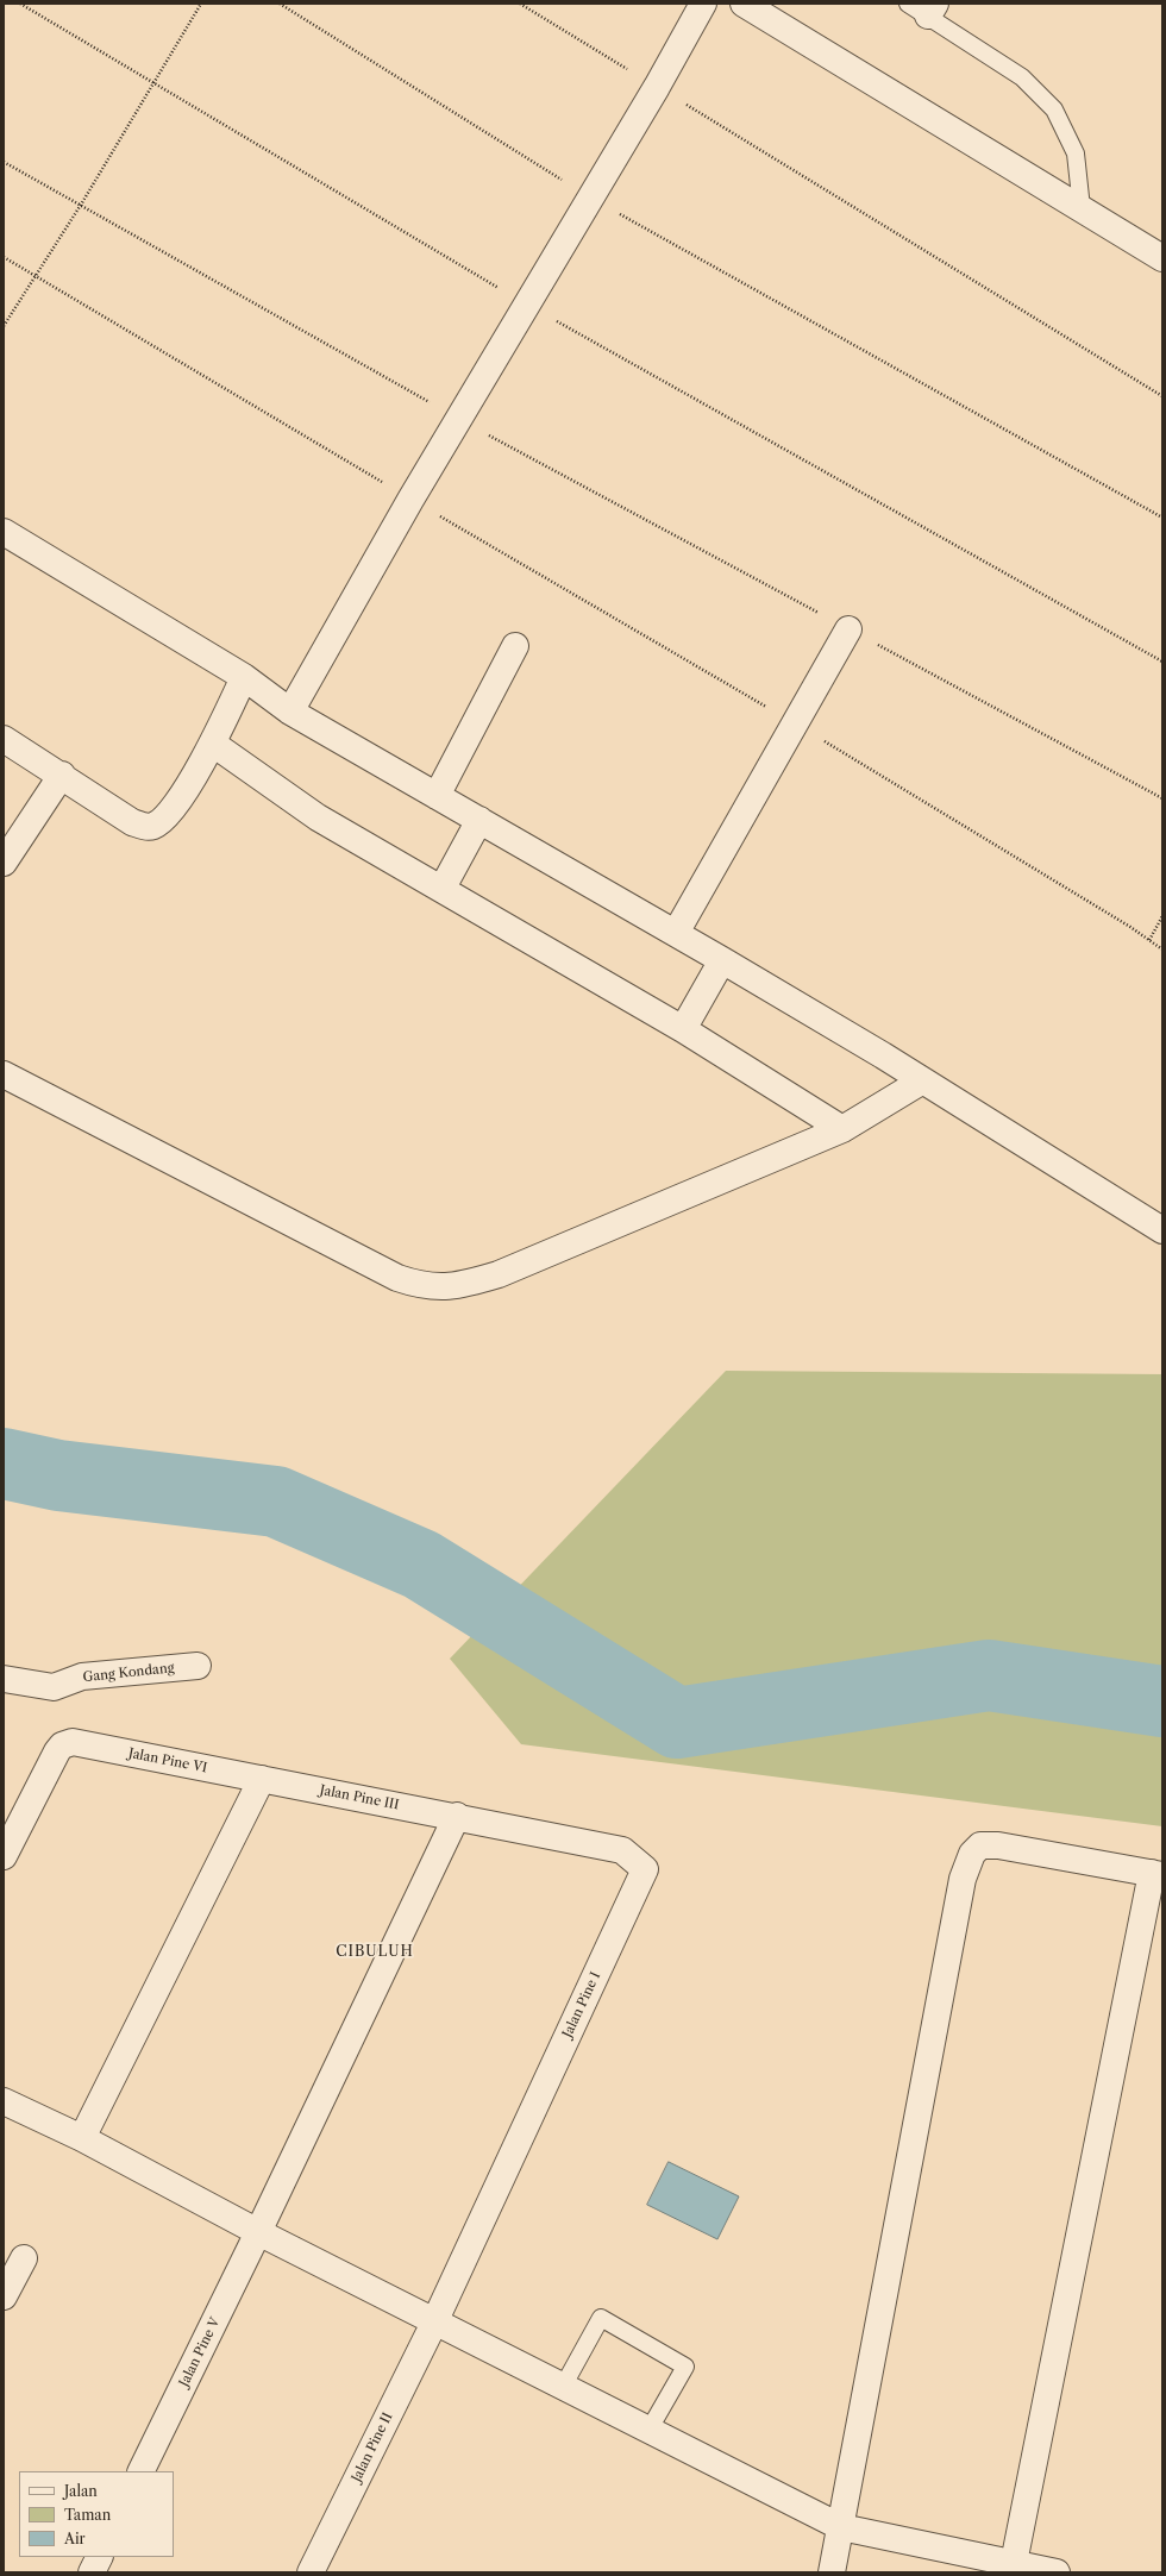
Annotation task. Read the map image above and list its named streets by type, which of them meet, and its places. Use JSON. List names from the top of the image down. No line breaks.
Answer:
{"streets":{"street":["Gang Kondang","Jalan Pine VI","Jalan Pine III","Jalan Pine I","Jalan Pine V","Jalan Pine II"]},"crossings":[["Jalan Pine VI","Jalan Pine III"],["Jalan Pine III","Jalan Pine I"],["Jalan Pine III","Jalan Pine V"],["Jalan Pine I","Jalan Pine V"],["Jalan Pine I","Jalan Pine II"]],"districts":["CIBULUH"],"legend":["Jalan","Taman","Air"]}
